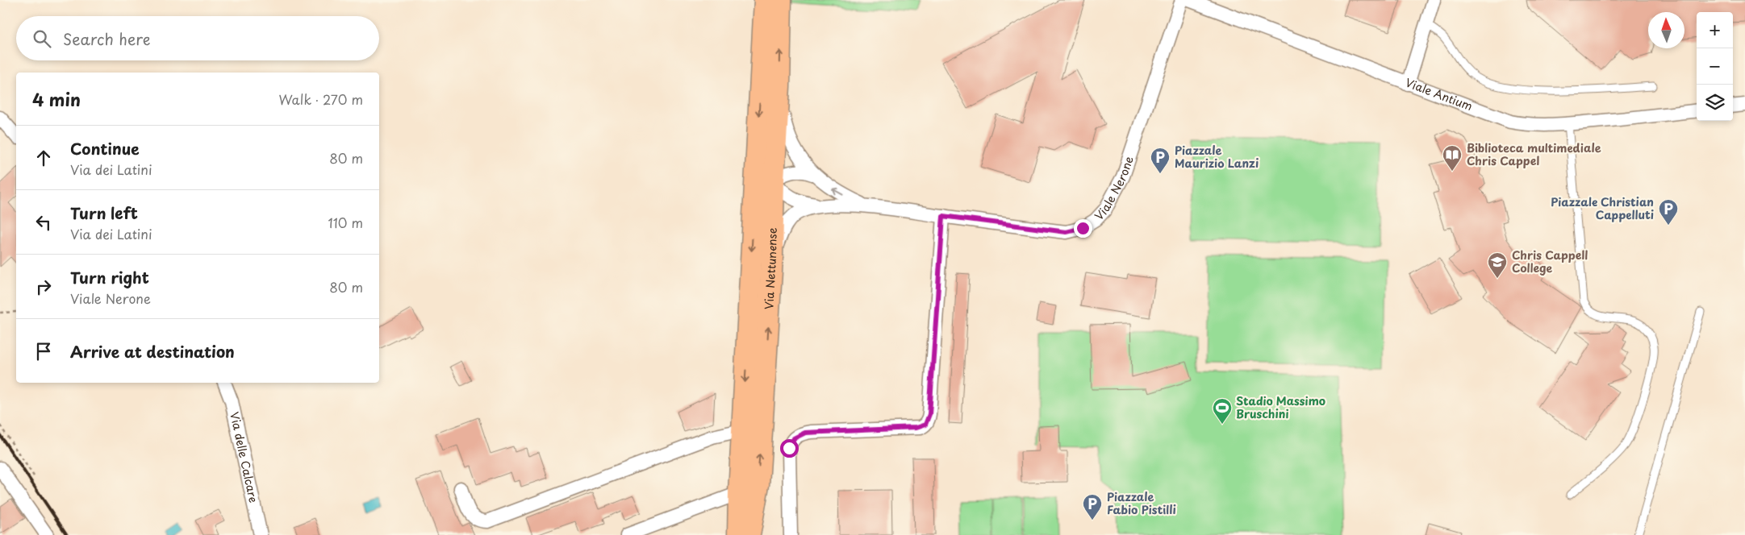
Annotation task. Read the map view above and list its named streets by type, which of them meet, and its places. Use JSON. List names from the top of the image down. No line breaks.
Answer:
{"streets":{"main road":["Via Nettunense"],"street":["Viale Antium","Viale Nerone","Via delle Calcare"]},"crossings":[["Viale Nerone","Via Nettunense"]],"places":{"library":["Biblioteca multimediale Chris Cappel"],"parking":["Piazzale Maurizio Lanzi","Piazzale Christian Cappelluti","Piazzale Fabio Pistilli"],"school or university":["Chris Cappell College"],"sports":["Stadio Massimo Bruschini"]},"north":"top","page":{"map_buttons":["+","−"],"search":"Search here","heading":["4 min","Walk · 270 m"],"list":[["Continue","Via dei Latini","80 m"],["Turn left","Via dei Latini","110 m"],["Turn right","Viale Nerone","80 m"],"Arrive at destination"]}}
